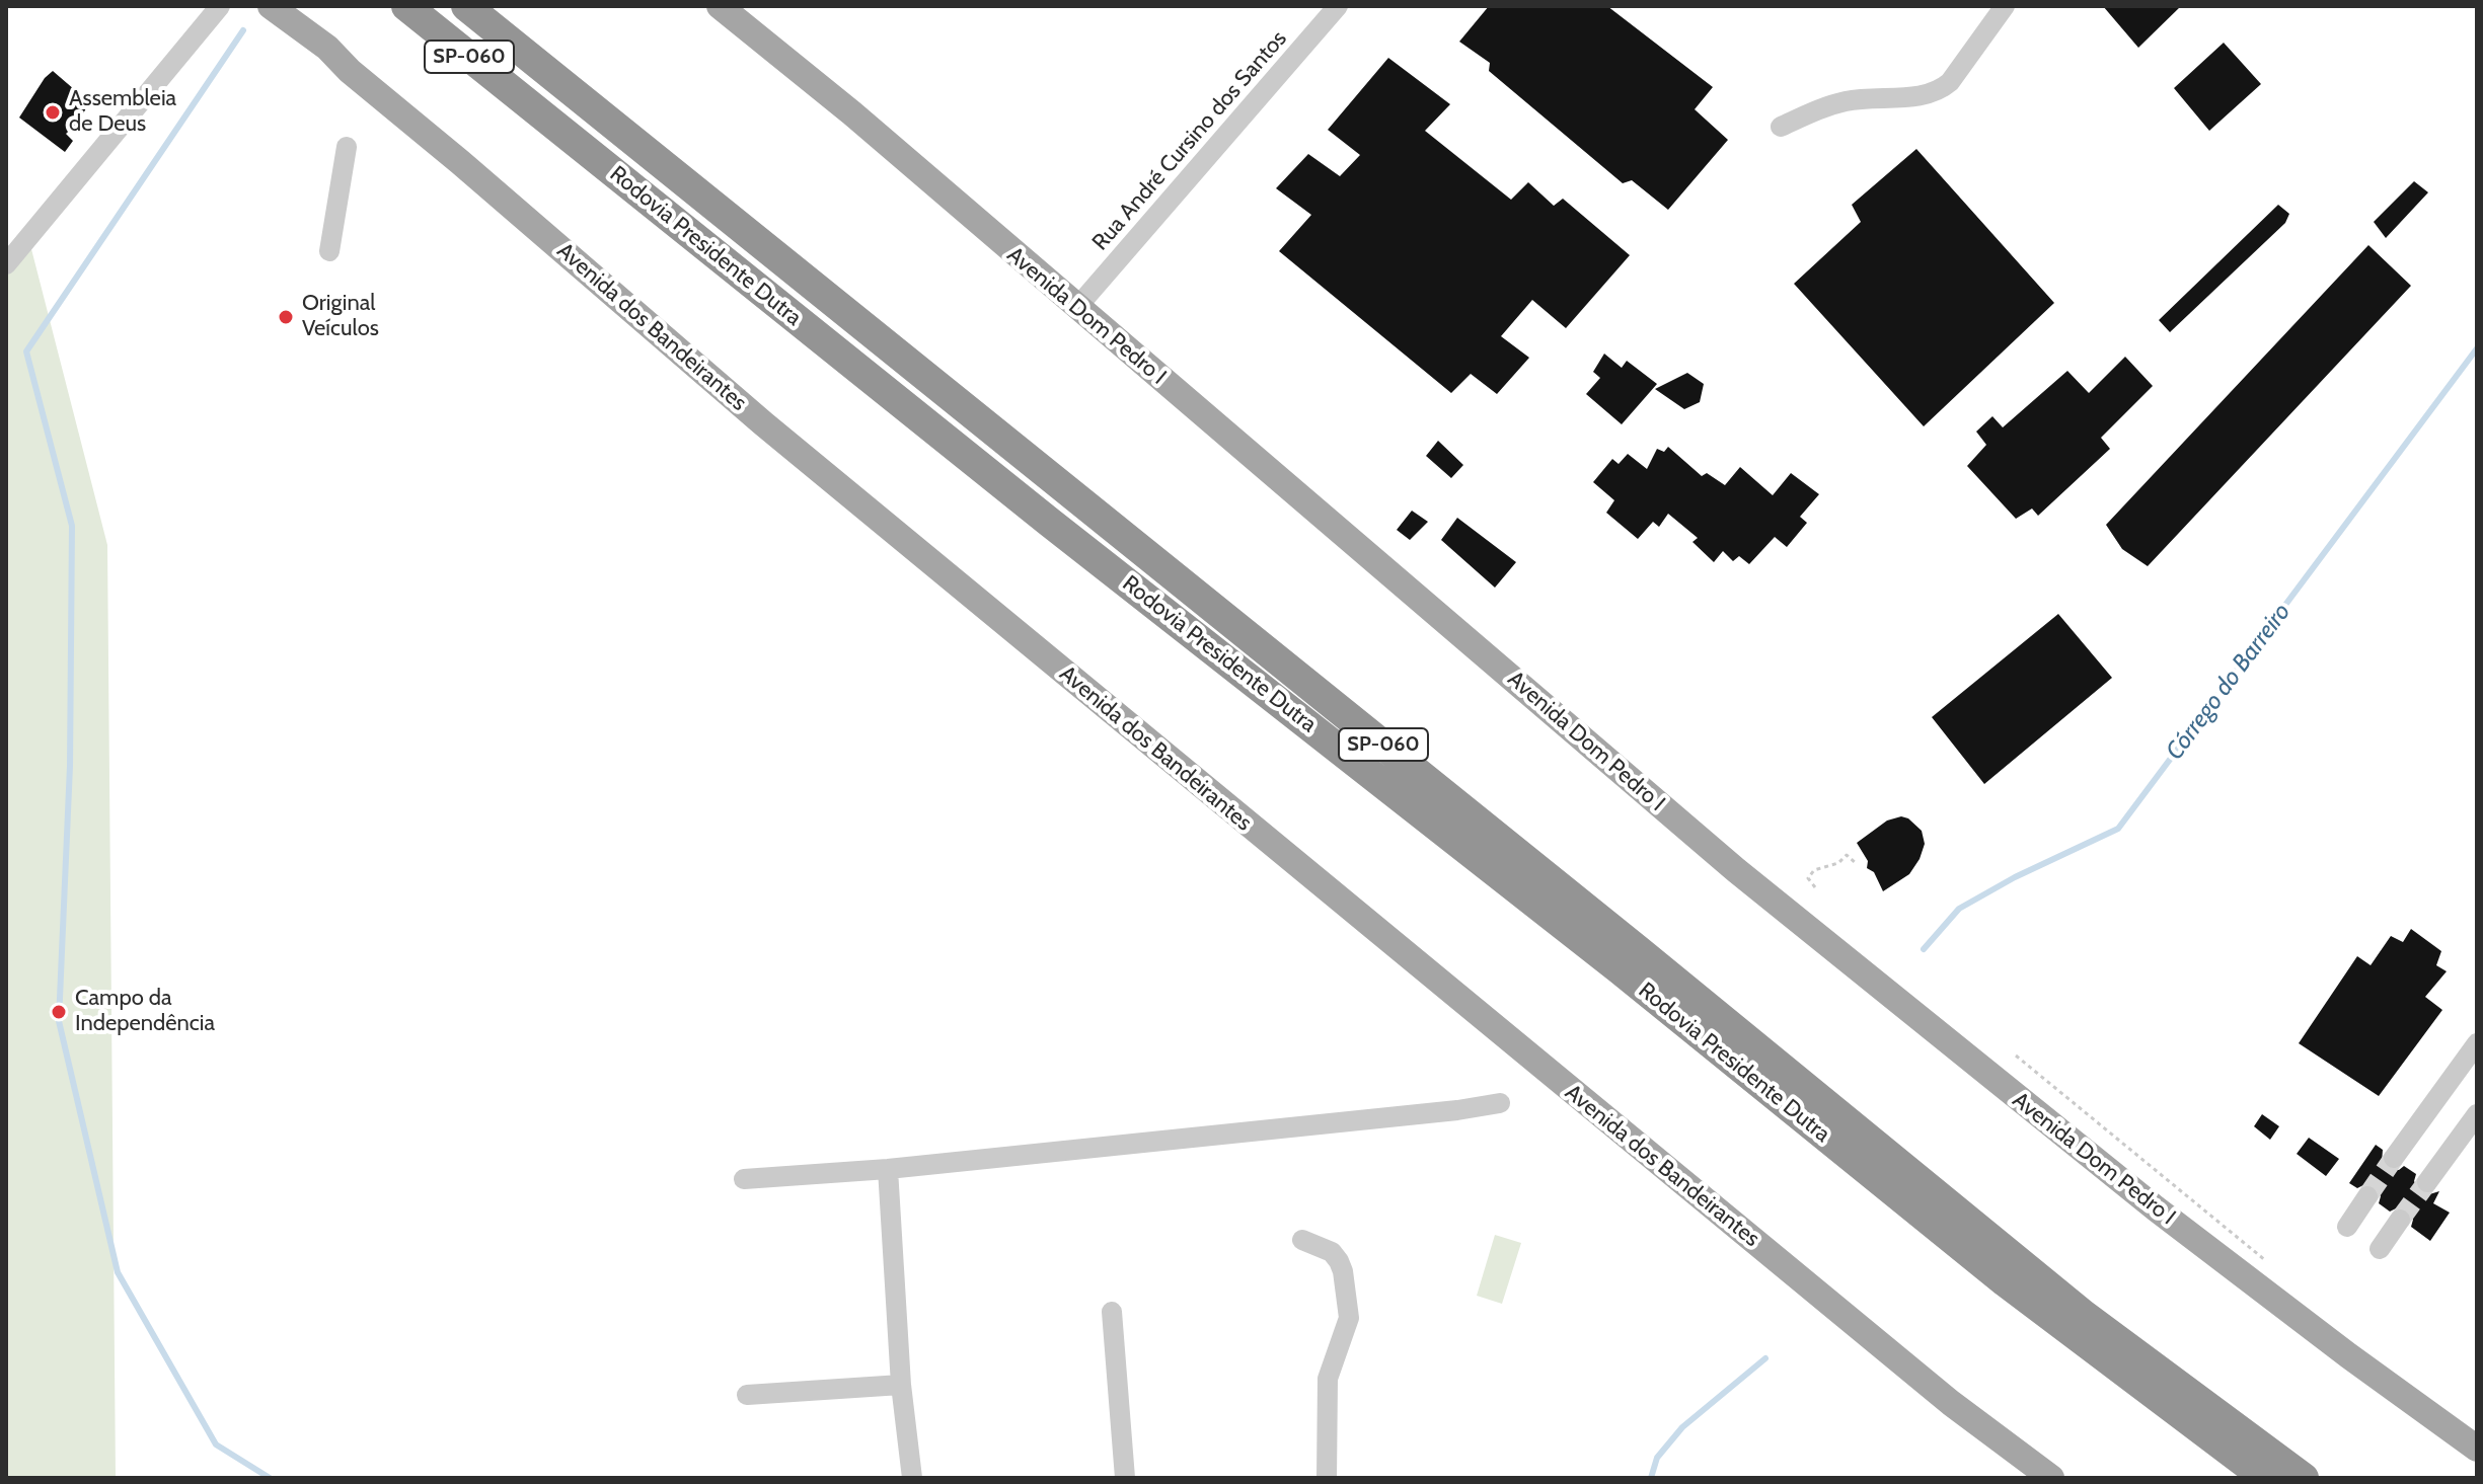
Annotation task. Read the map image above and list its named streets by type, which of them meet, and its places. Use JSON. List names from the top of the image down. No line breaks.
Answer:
{"streets":{"highway":["SP-060","Rodovia Presidente Dutra"],"main road":["Avenida Dom Pedro I","Avenida dos Bandeirantes"],"street":["Rua André Cursino dos Santos"]},"crossings":[["Rua André Cursino dos Santos","Avenida Dom Pedro I"]],"water":["Córrego do Barreiro"],"places":["Assembleia de Deus","Original Veículos","Campo da Independência"]}
